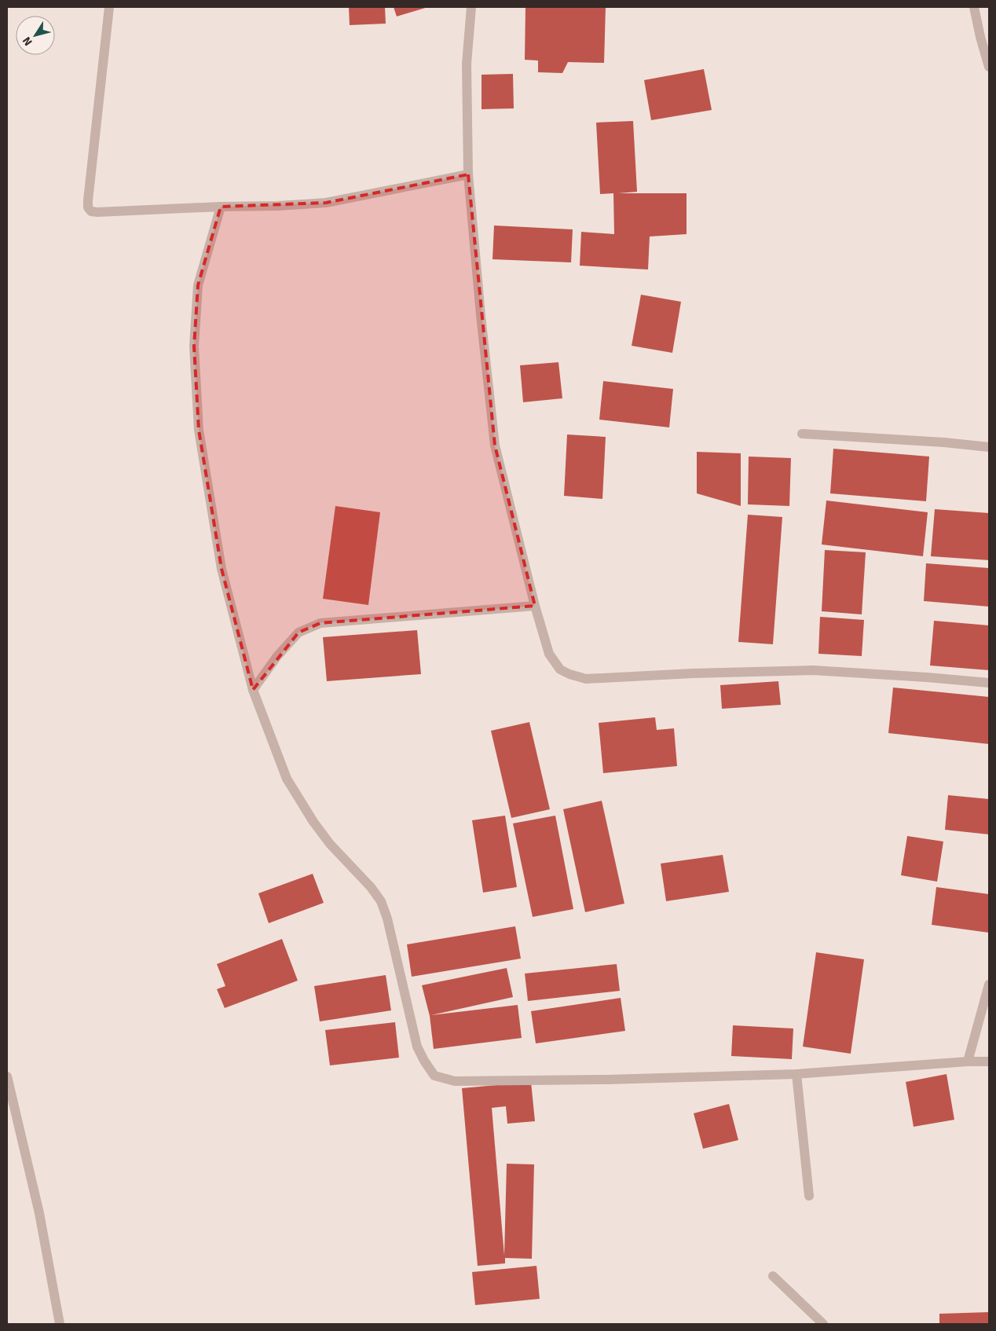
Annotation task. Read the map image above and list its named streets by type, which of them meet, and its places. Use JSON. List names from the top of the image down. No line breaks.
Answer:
{"north":"bottom left"}
